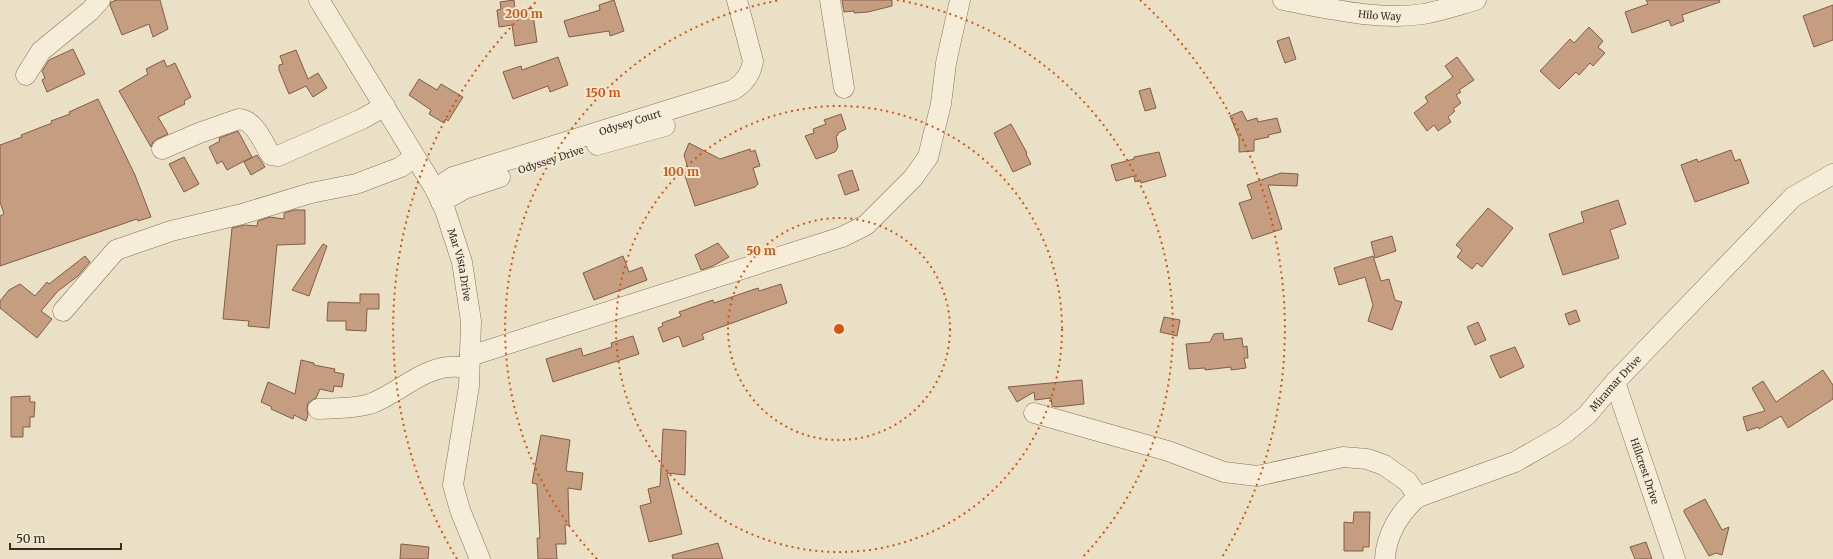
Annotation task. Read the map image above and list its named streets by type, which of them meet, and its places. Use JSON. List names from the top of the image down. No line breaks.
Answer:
{"streets":{"street":["Hilo Way","Odysey Court","Odyssey Drive","Mar Vista Drive","Miramar Drive","Hillcrest Drive"]},"crossings":[["Odysey Court","Odyssey Drive"],["Odysey Court","Mar Vista Drive"],["Odyssey Drive","Mar Vista Drive"],["Miramar Drive","Hillcrest Drive"]],"scale_bar":"50 m","rings":["200 m","150 m","100 m","50 m"]}
